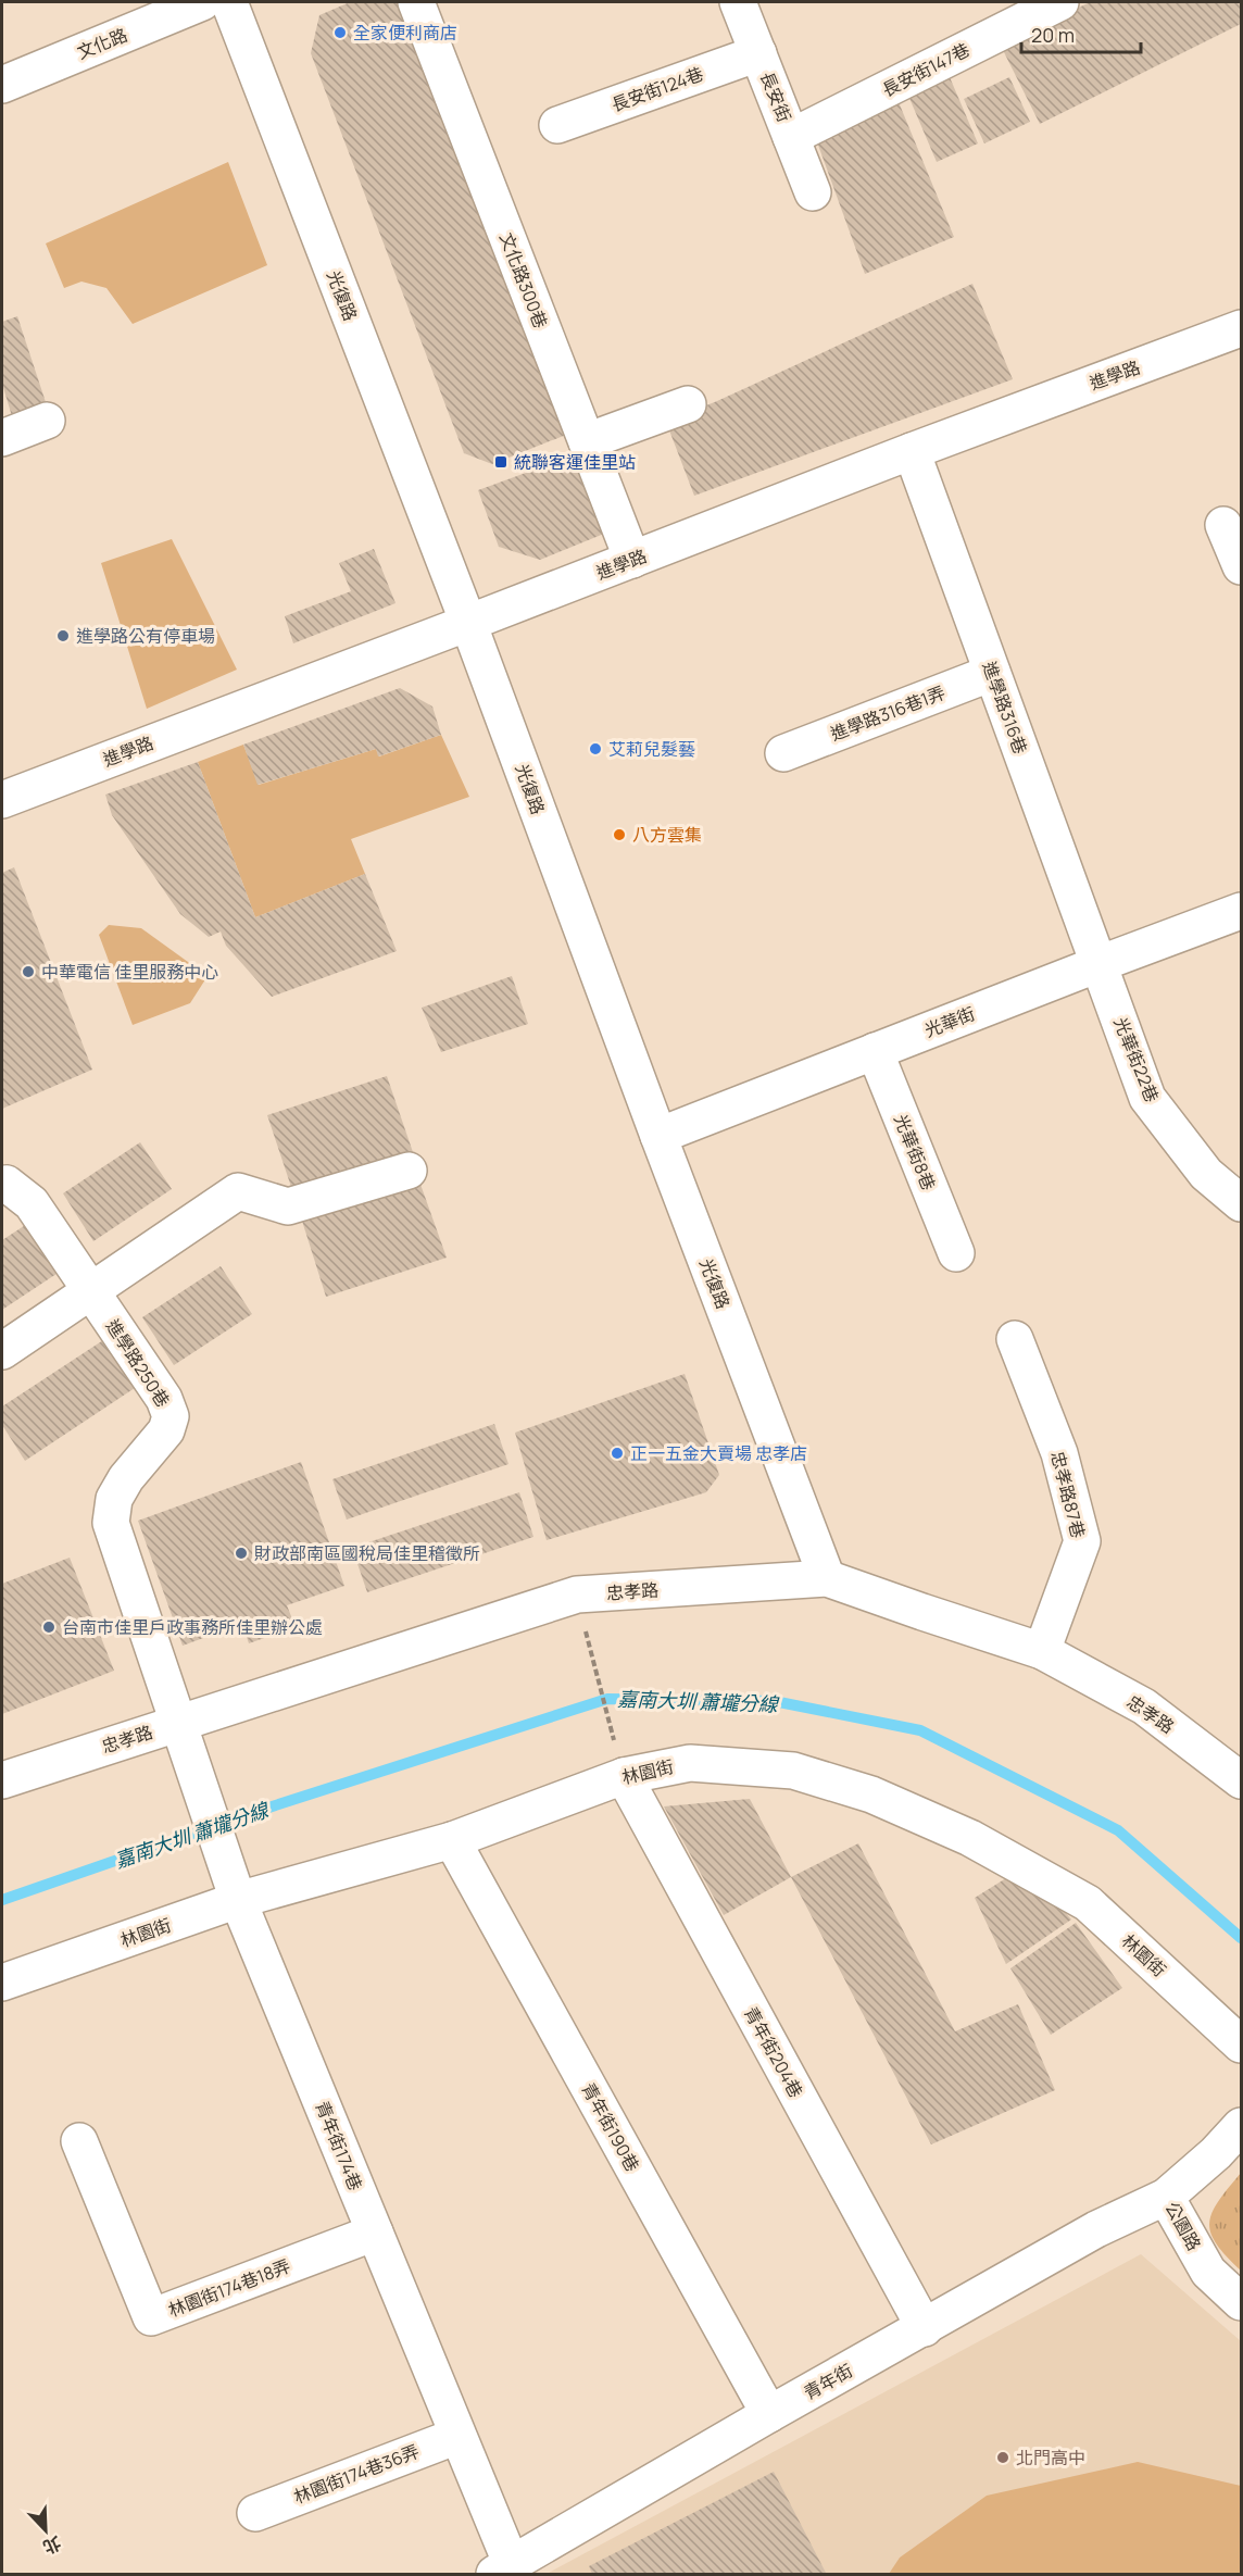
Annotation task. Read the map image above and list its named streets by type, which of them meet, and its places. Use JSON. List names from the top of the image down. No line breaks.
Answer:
{"streets":{"street":["文化路","長安街147巷","長安街124巷","長安街","文化路300巷","光復路","進學路","進學路316巷","進學路316巷1弄","光華街","光華街22巷","光華街8巷","進學路250巷","忠孝路87巷","忠孝路","林園街","青年街204巷","青年街190巷","青年街174巷","公園路","林園街174巷18弄","青年街","林園街174巷36弄"]},"crossings":[["長安街147巷","長安街"],["長安街124巷","長安街"],["文化路300巷","進學路"],["光復路","進學路"],["光復路","光華街"],["光復路","忠孝路"],["進學路","進學路316巷"],["進學路316巷","進學路316巷1弄"],["進學路316巷","光華街"],["進學路316巷","光華街22巷"],["光華街","光華街22巷"],["光華街","光華街8巷"],["進學路250巷","忠孝路"],["進學路250巷","青年街174巷"],["忠孝路87巷","忠孝路"],["忠孝路","青年街174巷"],["林園街","青年街204巷"],["林園街","青年街190巷"],["林園街","青年街174巷"],["青年街204巷","青年街"],["青年街190巷","青年街"],["青年街174巷","林園街174巷18弄"],["青年街174巷","青年街"],["青年街174巷","林園街174巷36弄"],["公園路","青年街"]],"water":["嘉南大圳 蕭壠分線"],"places":{"other":["全家便利商店","進學路公有停車場","艾莉兒髮藝","八方雲集","中華電信 佳里服務中心","正一五金大賣場 忠孝店","財政部南區國稅局佳里稽徵所","台南市佳里戶政事務所佳里辦公處","北門高中"],"transit":["統聯客運佳里站"]},"scale_bar":"20 m","north":"bottom right"}
